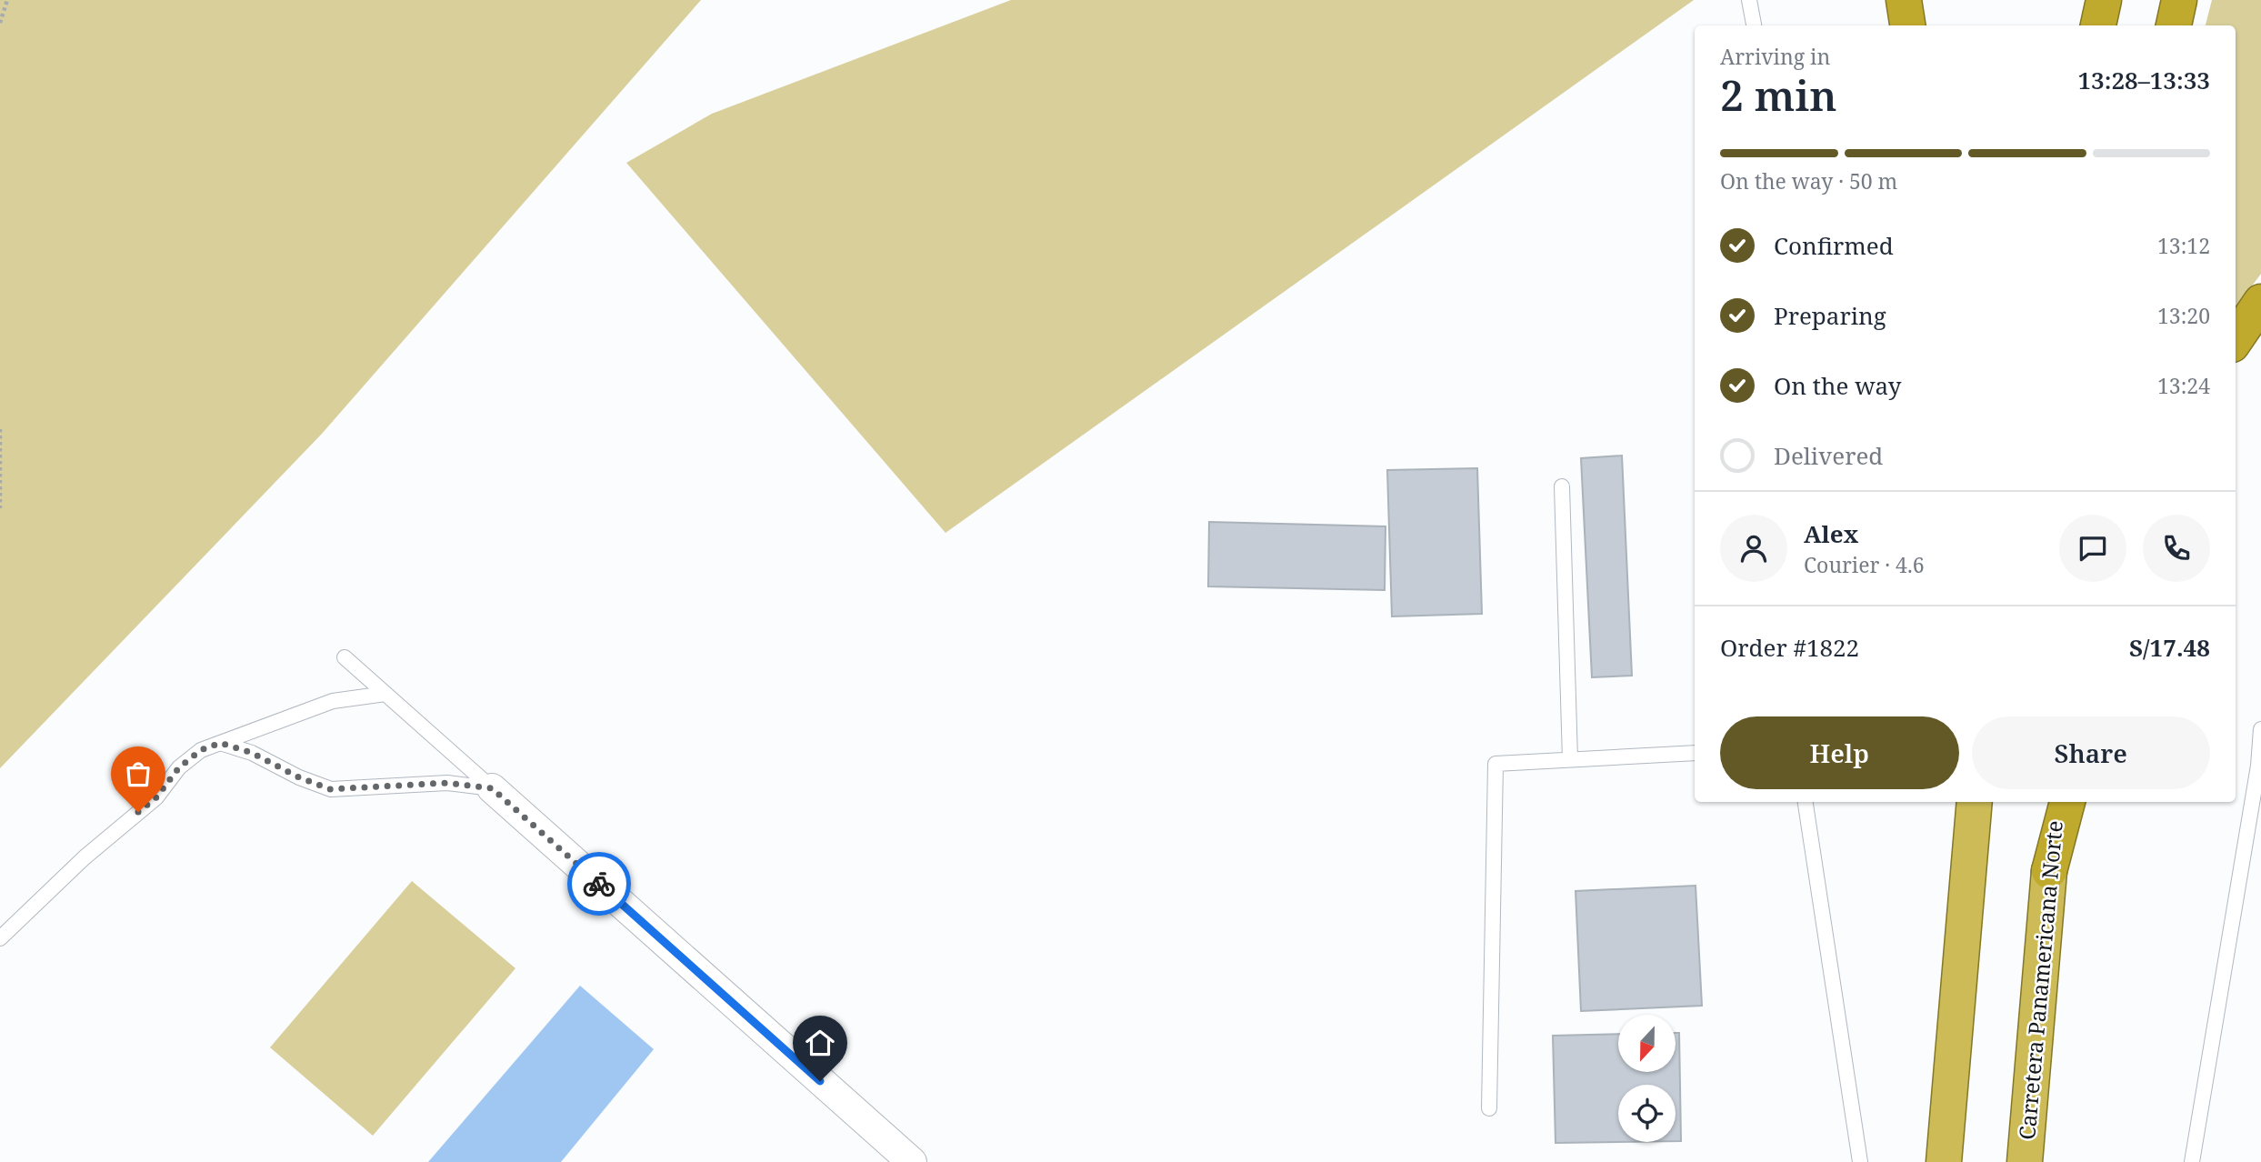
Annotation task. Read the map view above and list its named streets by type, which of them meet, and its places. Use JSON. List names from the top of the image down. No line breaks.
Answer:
{"streets":{"highway":["Carretera Panamericana Norte"]},"north":"bottom","page":{"heading":["2 min","Arriving in","13:28–13:33"],"panel":["Alex","Courier · 4.6","Order #1822","S/17.48"],"bar":"On the way · 50 m","list":[["Confirmed","13:12"],["Preparing","13:20"],["On the way","13:24"],"Delivered"],"buttons":["Help","Share"]}}
